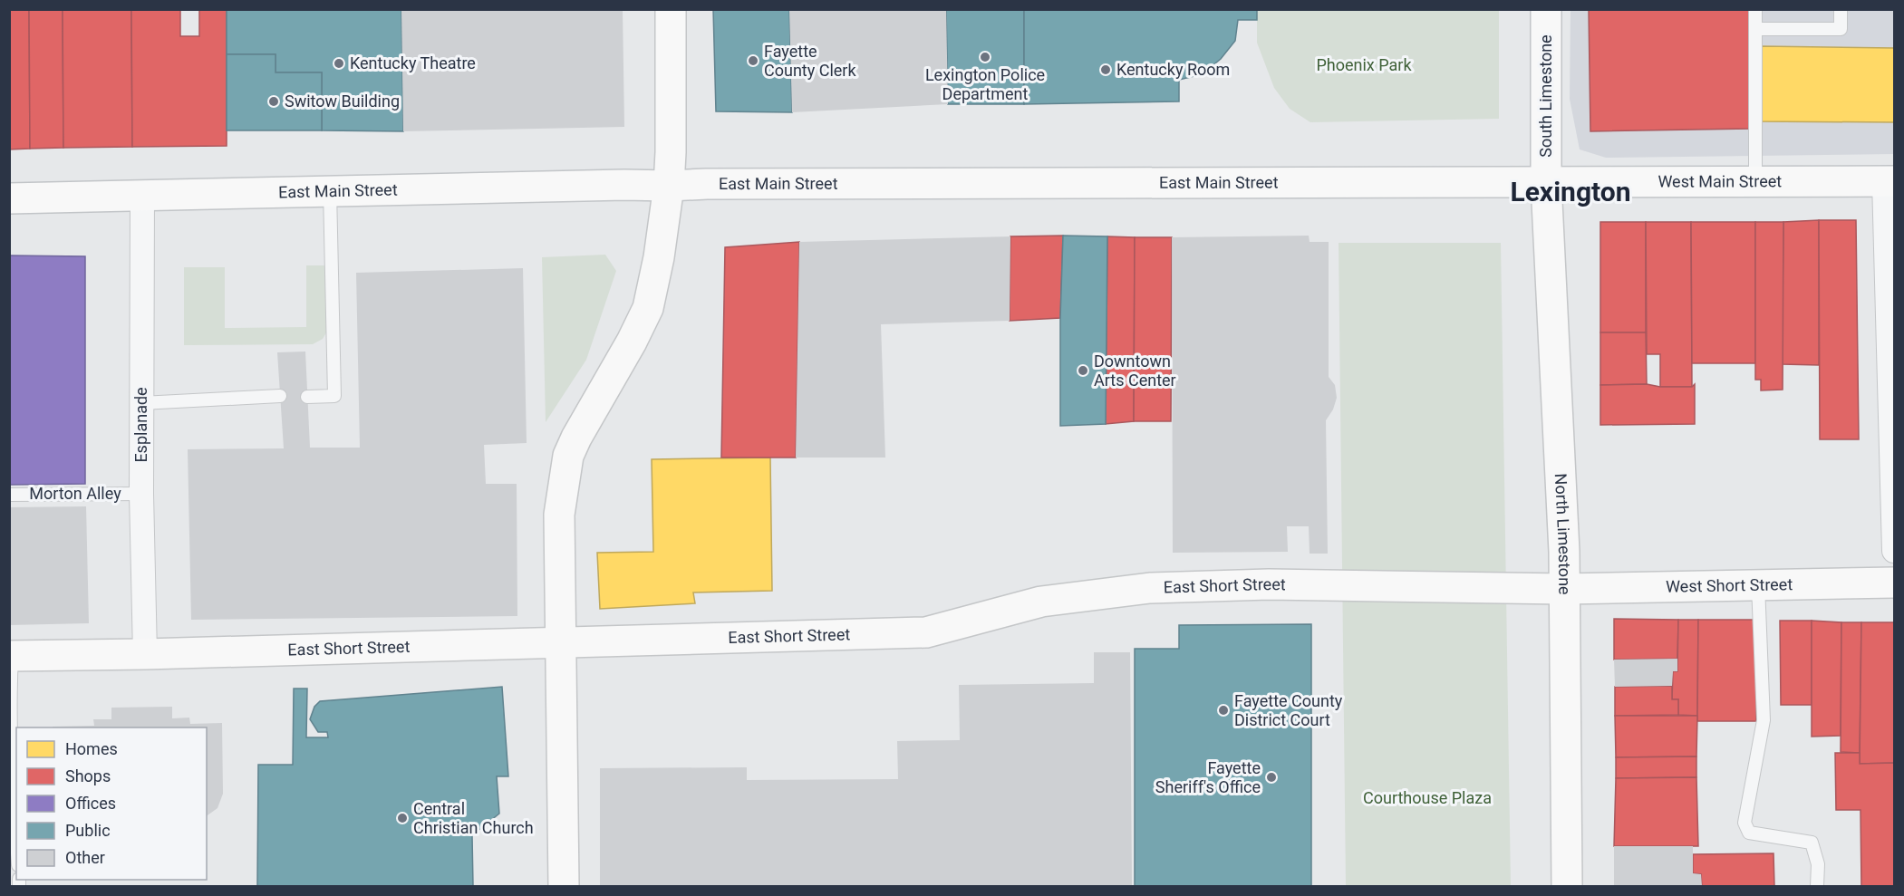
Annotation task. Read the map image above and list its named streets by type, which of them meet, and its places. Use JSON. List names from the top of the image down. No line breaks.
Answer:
{"streets":{"main road":["South Limestone","West Main Street","East Main Street","North Limestone","East Short Street","West Short Street"],"street":["Esplanade"],"lane":["Morton Alley"]},"crossings":[["South Limestone","West Main Street"],["South Limestone","East Main Street"],["South Limestone","North Limestone"],["West Main Street","East Main Street"],["West Main Street","North Limestone"],["East Main Street","Esplanade"],["East Main Street","North Limestone"],["Esplanade","Morton Alley"],["Esplanade","East Short Street"],["North Limestone","East Short Street"],["North Limestone","West Short Street"],["East Short Street","West Short Street"]],"districts":["Lexington"],"parks":["Phoenix Park","Courthouse Plaza"],"places":["Lexington Police Department","Fayette County Clerk","Kentucky Theatre","Kentucky Room","Switow Building","Downtown Arts Center","Fayette County District Court","Fayette Sheriff's Office","Central Christian Church"],"legend":["Homes","Shops","Offices","Public","Other"]}
